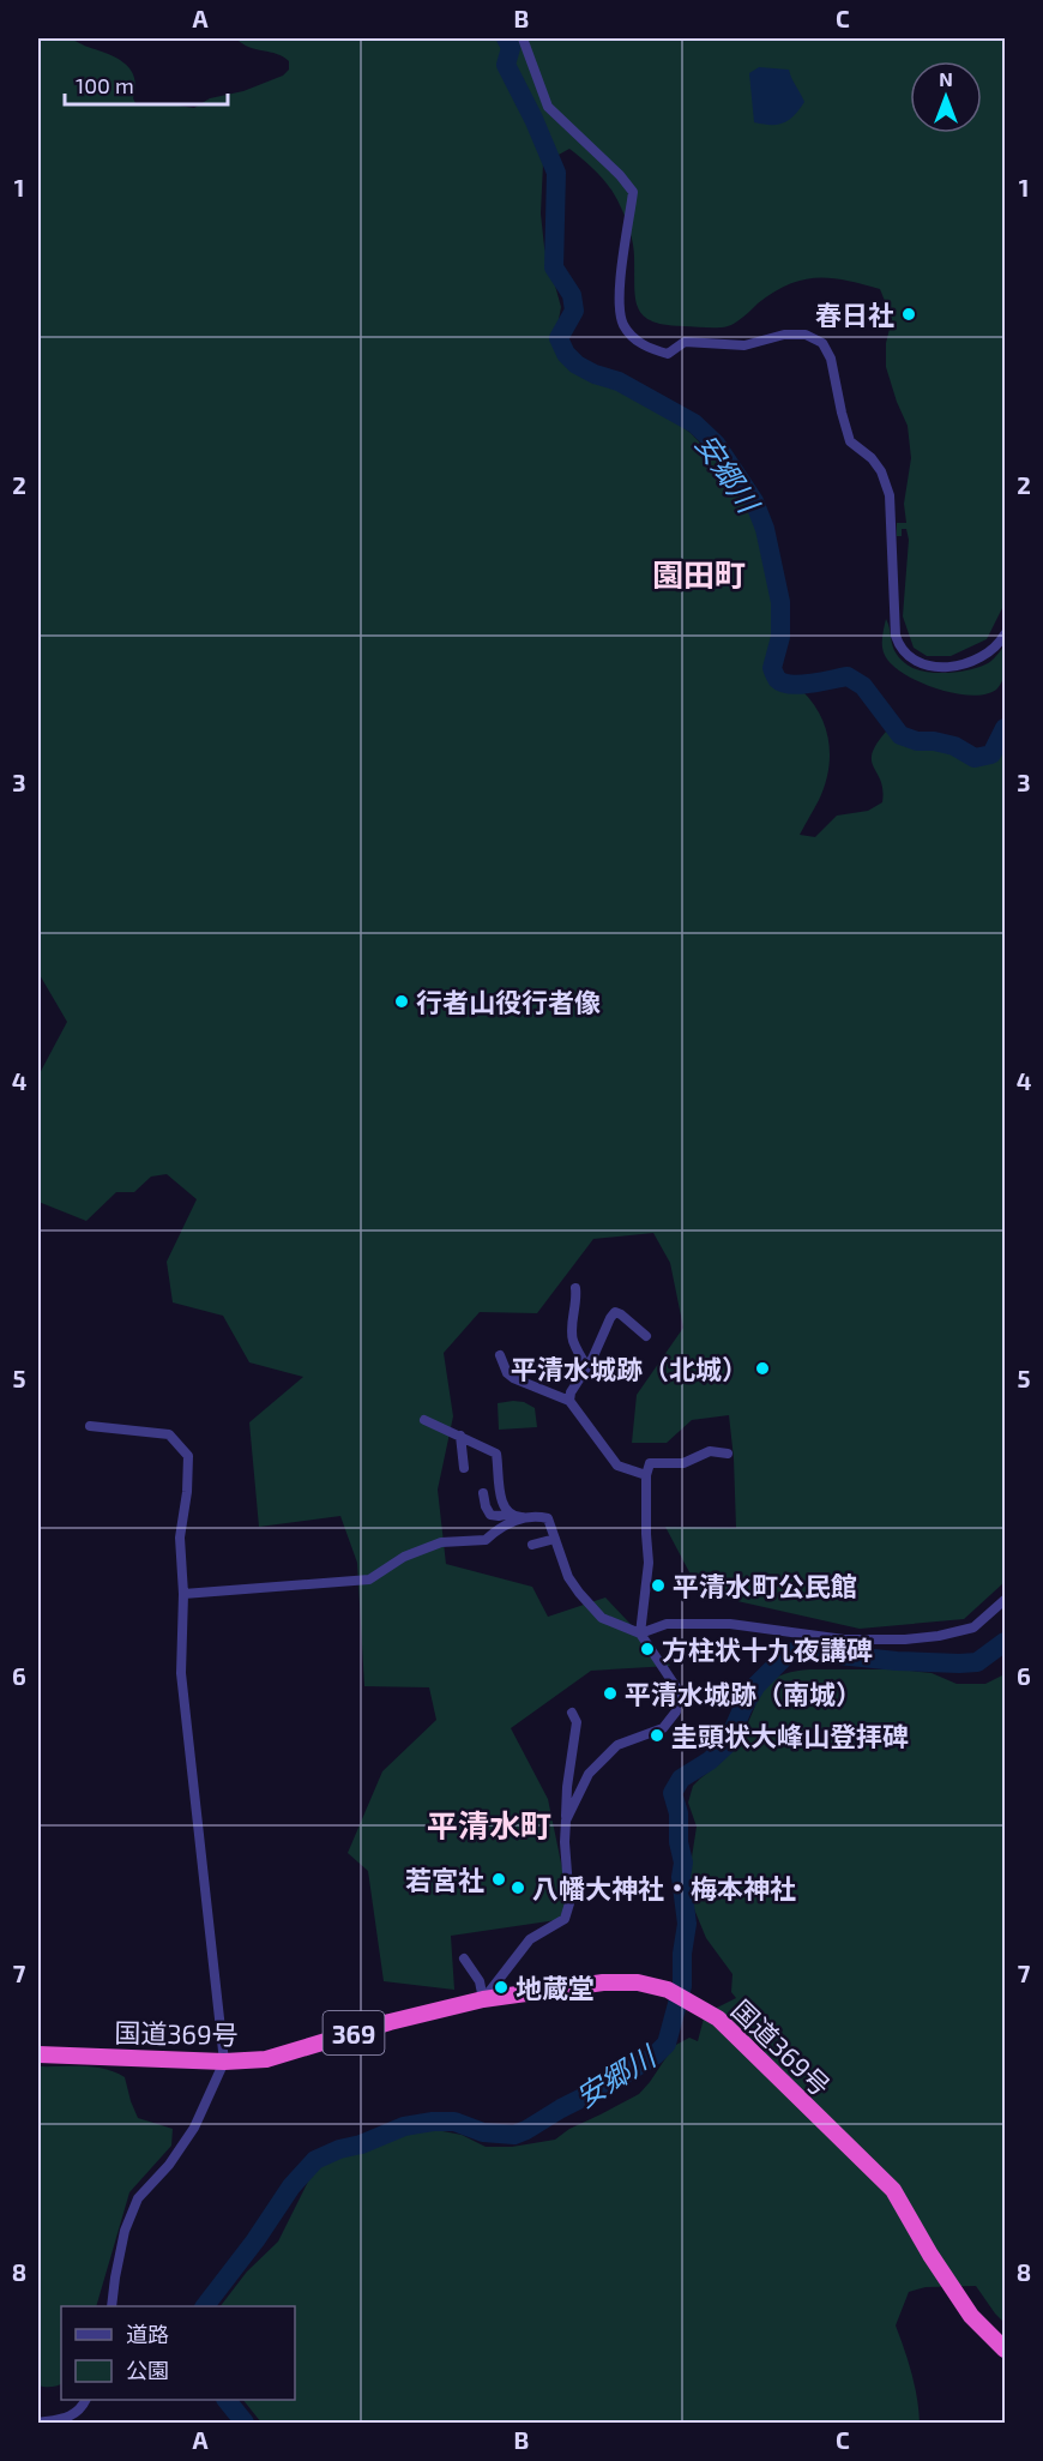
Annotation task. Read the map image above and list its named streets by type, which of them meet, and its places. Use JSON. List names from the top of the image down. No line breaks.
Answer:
{"streets":{"highway":["国道369号","369"]},"districts":["園田町","平清水町"],"water":["安郷川"],"places":["春日社","行者山役行者像","平清水城跡（北城）","平清水町公民館","方柱状十九夜講碑","平清水城跡（南城）","圭頭状大峰山登拝碑","若宮社","八幡大神社・梅本神社","地蔵堂"],"legend":["道路","公園"],"scale_bar":"100 m","north":"top","grid":{"columns":["A","B","C"],"rows":["1","2","3","4","5","6","7","8"]}}
